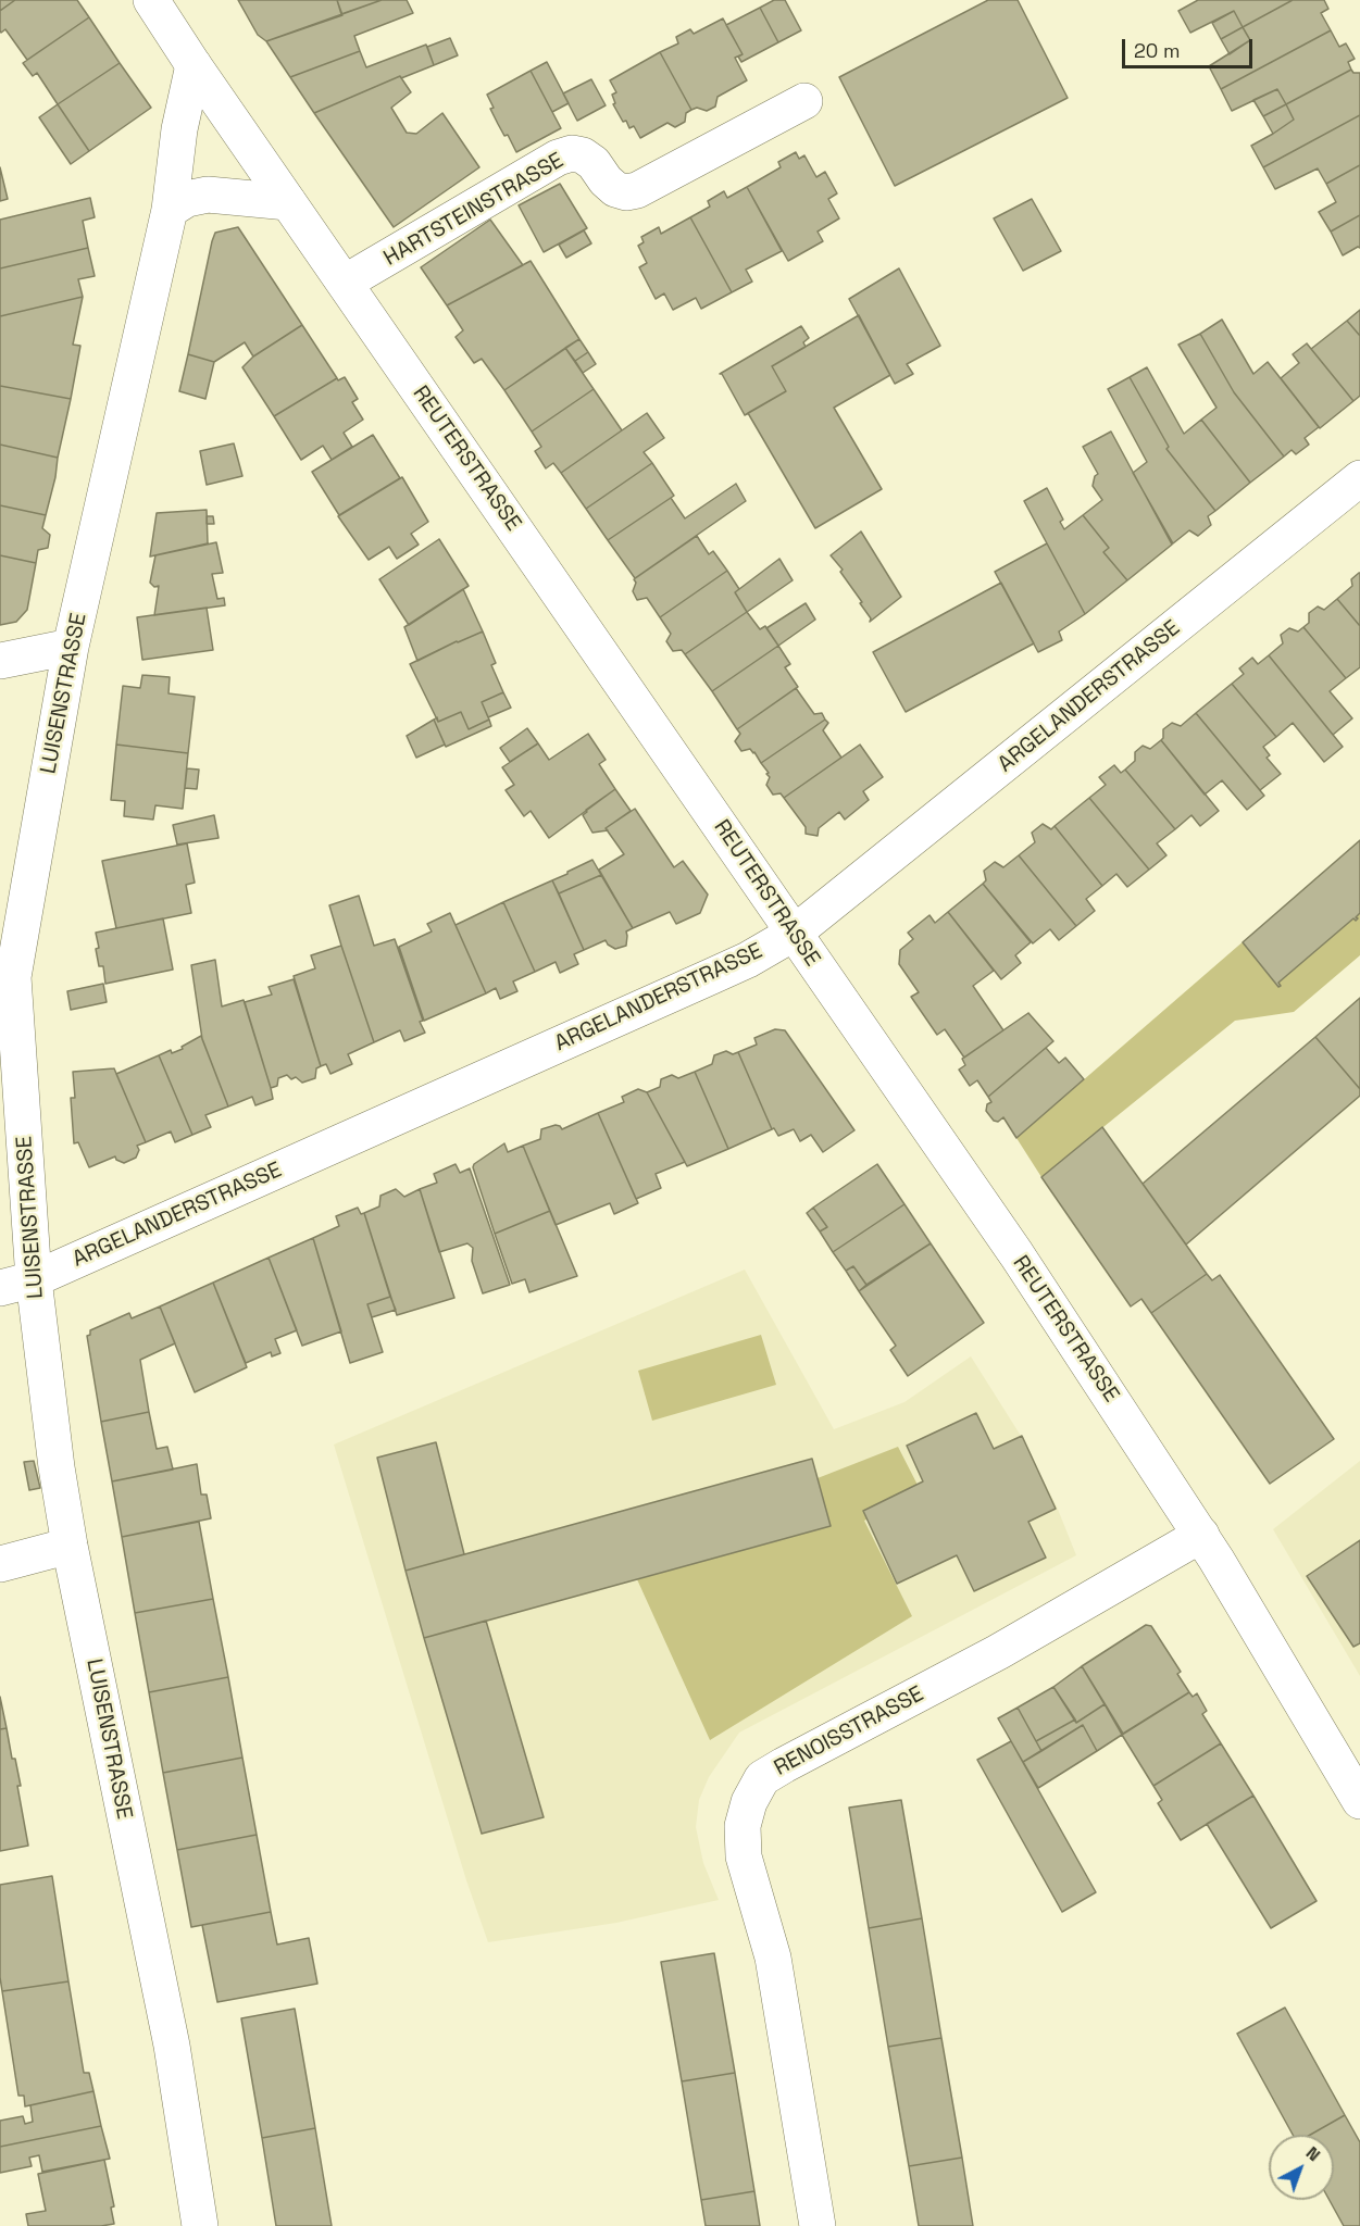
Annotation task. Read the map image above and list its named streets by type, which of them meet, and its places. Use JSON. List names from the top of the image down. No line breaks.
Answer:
{"streets":{"street":["HARTSTEINSTRASSE","REUTERSTRASSE","LUISENSTRASSE","ARGELANDERSTRASSE","RENOISSTRASSE"]},"crossings":[["HARTSTEINSTRASSE","REUTERSTRASSE"],["REUTERSTRASSE","LUISENSTRASSE"],["REUTERSTRASSE","ARGELANDERSTRASSE"],["REUTERSTRASSE","RENOISSTRASSE"],["LUISENSTRASSE","ARGELANDERSTRASSE"]],"scale_bar":"20 m","north":"top right"}
